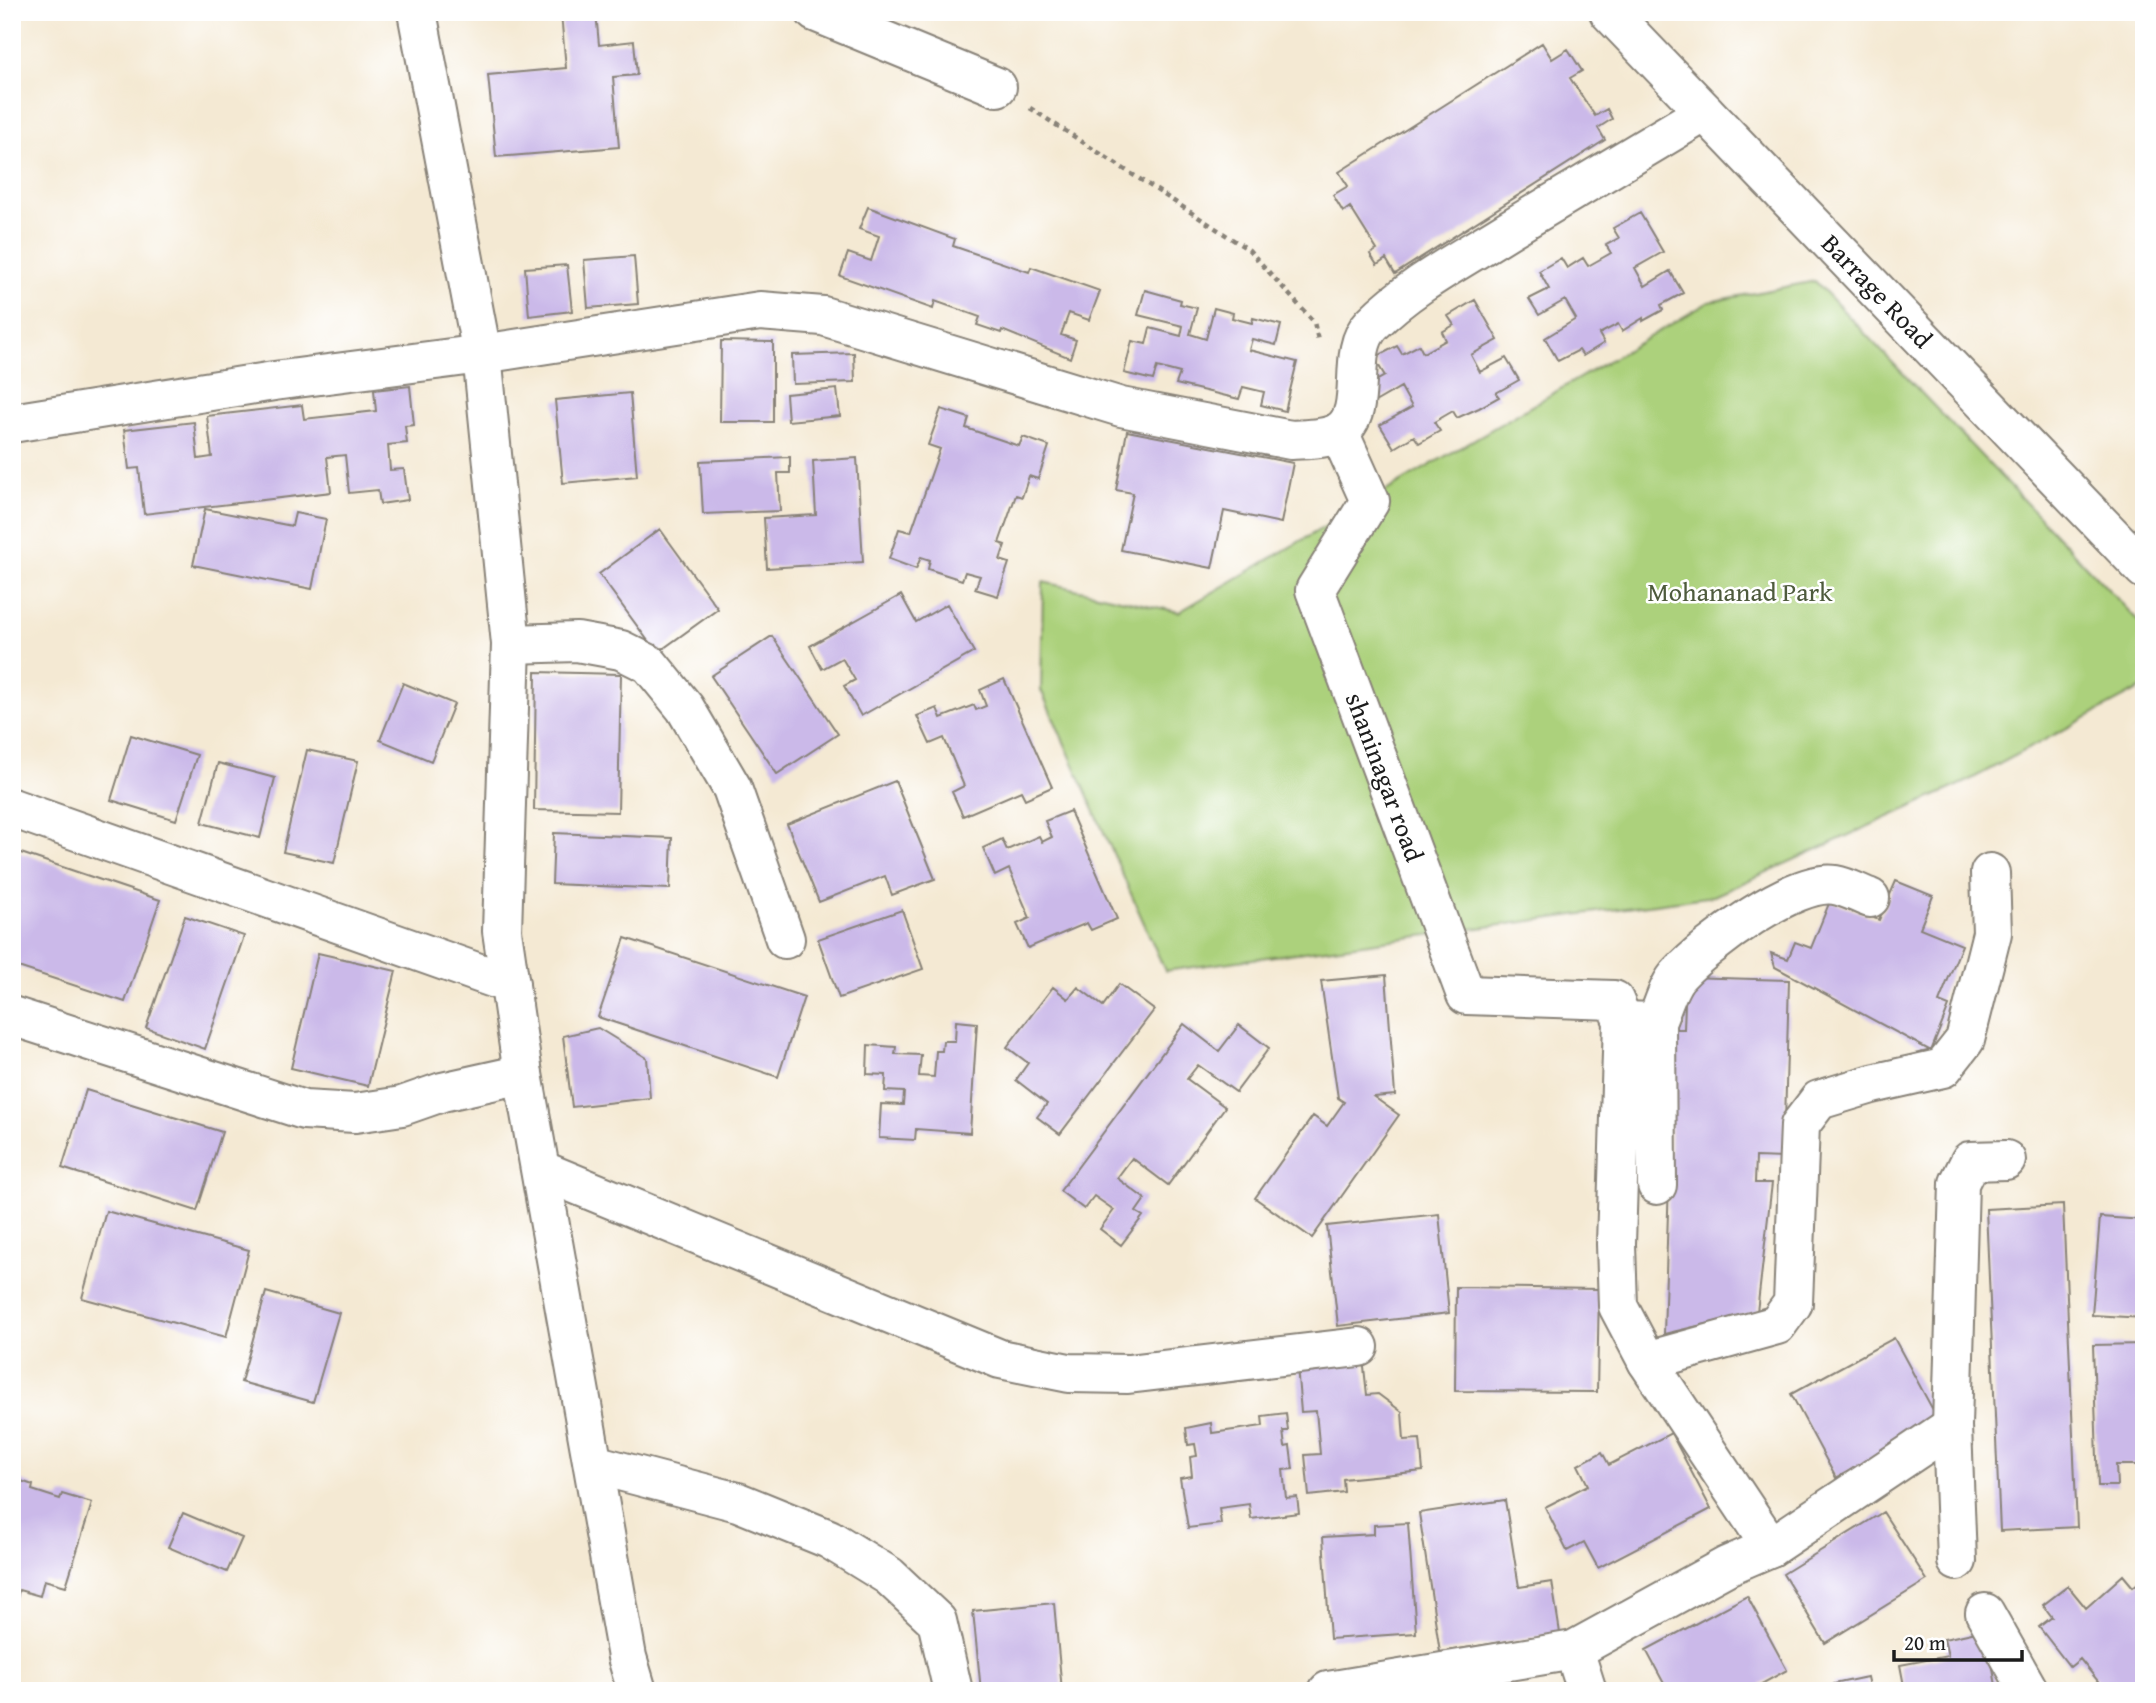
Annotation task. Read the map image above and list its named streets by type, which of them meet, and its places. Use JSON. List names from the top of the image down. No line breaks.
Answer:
{"streets":{"street":["Barrage Road","shaninagar road"]},"parks":["Mohananad Park"],"scale_bar":"20 m"}
